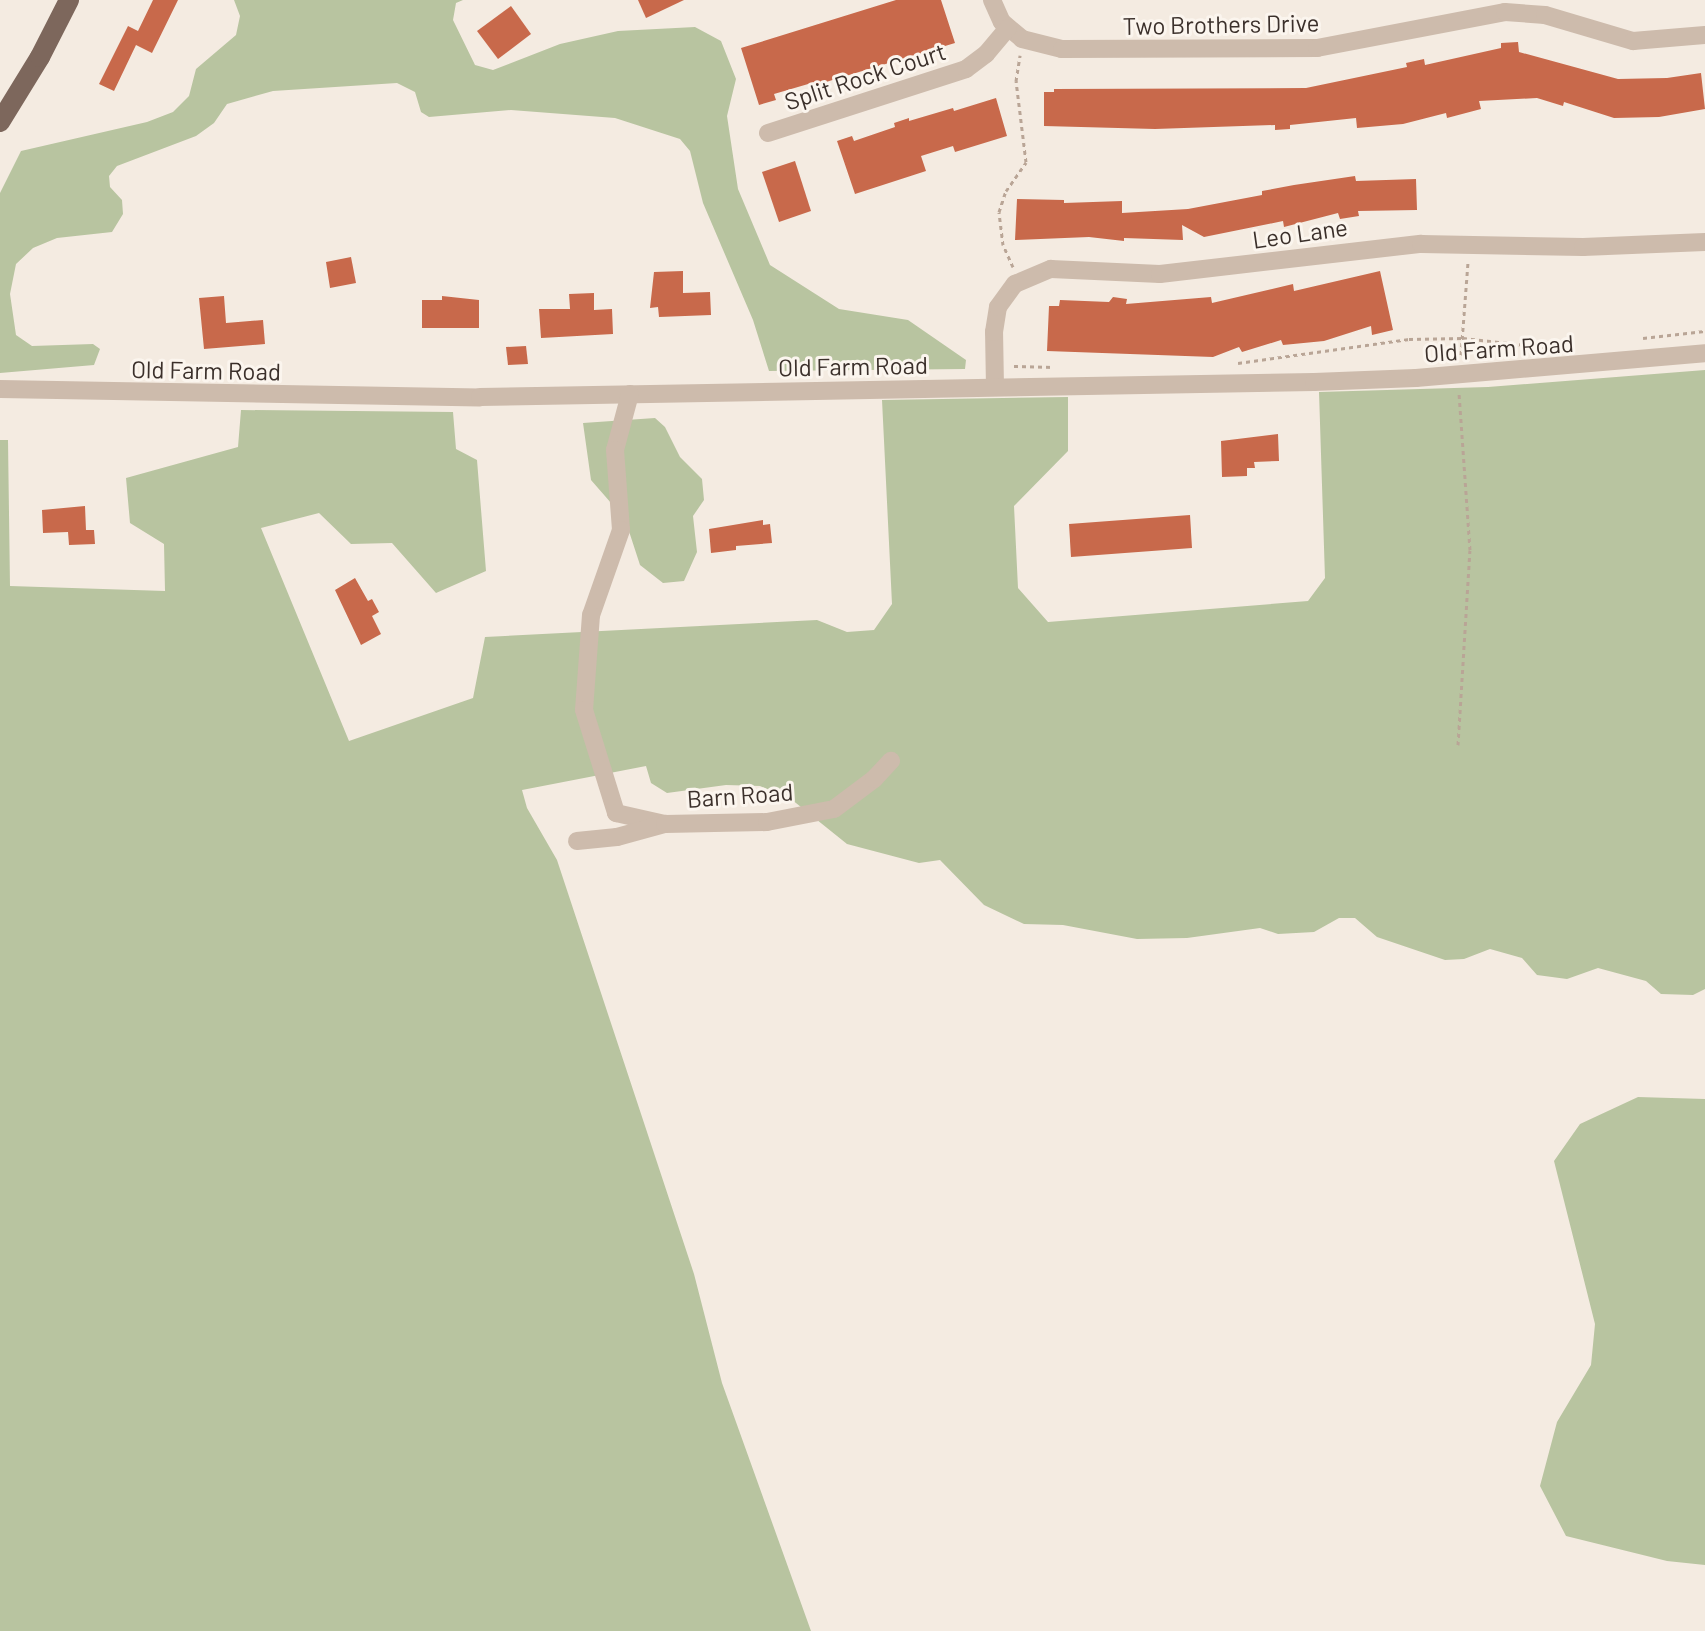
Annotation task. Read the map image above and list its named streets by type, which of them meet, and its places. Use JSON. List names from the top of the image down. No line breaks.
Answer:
{"streets":{"street":["Two Brothers Drive","Split Rock Court","Leo Lane","Old Farm Road","Barn Road"]},"crossings":[["Two Brothers Drive","Split Rock Court"],["Leo Lane","Old Farm Road"]]}
